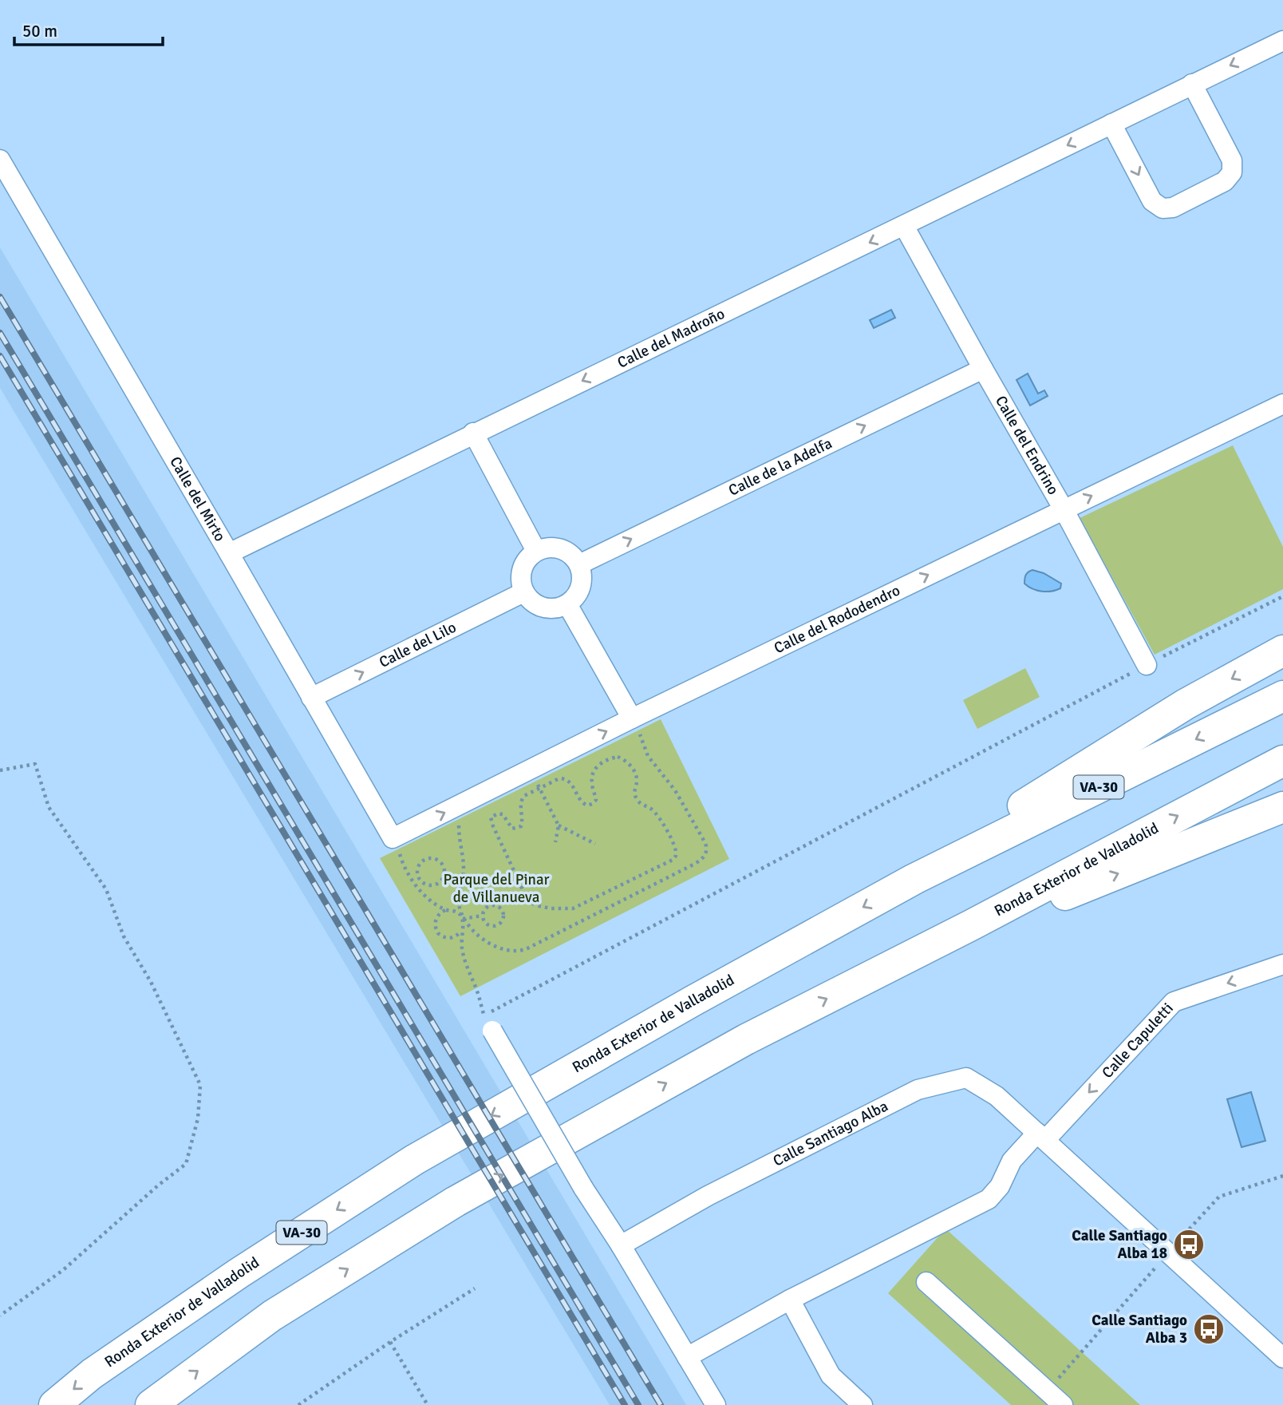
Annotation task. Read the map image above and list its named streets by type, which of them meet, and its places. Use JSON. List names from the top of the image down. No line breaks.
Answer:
{"streets":{"highway":["VA-30","Ronda Exterior de Valladolid"],"street":["Calle del Madroño","Calle del Endrino","Calle de la Adelfa","Calle del Mirto","Calle del Rododendro","Calle del Lilo","Calle Capuletti","Calle Santiago Alba"]},"crossings":[["Calle del Madroño","Calle del Endrino"],["Calle del Madroño","Calle del Mirto"],["Calle del Endrino","Calle de la Adelfa"],["Calle del Endrino","Calle del Rododendro"],["Calle de la Adelfa","Calle del Lilo"],["Calle del Mirto","Calle del Rododendro"],["Calle del Mirto","Calle del Lilo"],["Calle Capuletti","Calle Santiago Alba"]],"one_way":["Calle del Madroño","Calle de la Adelfa","Calle del Rododendro","Calle del Lilo","Calle Capuletti"],"parks":["Parque del Pinar de Villanueva"],"places":{"bus stop":["Calle Santiago Alba 18","Calle Santiago Alba 3"]},"scale_bar":"50 m"}
